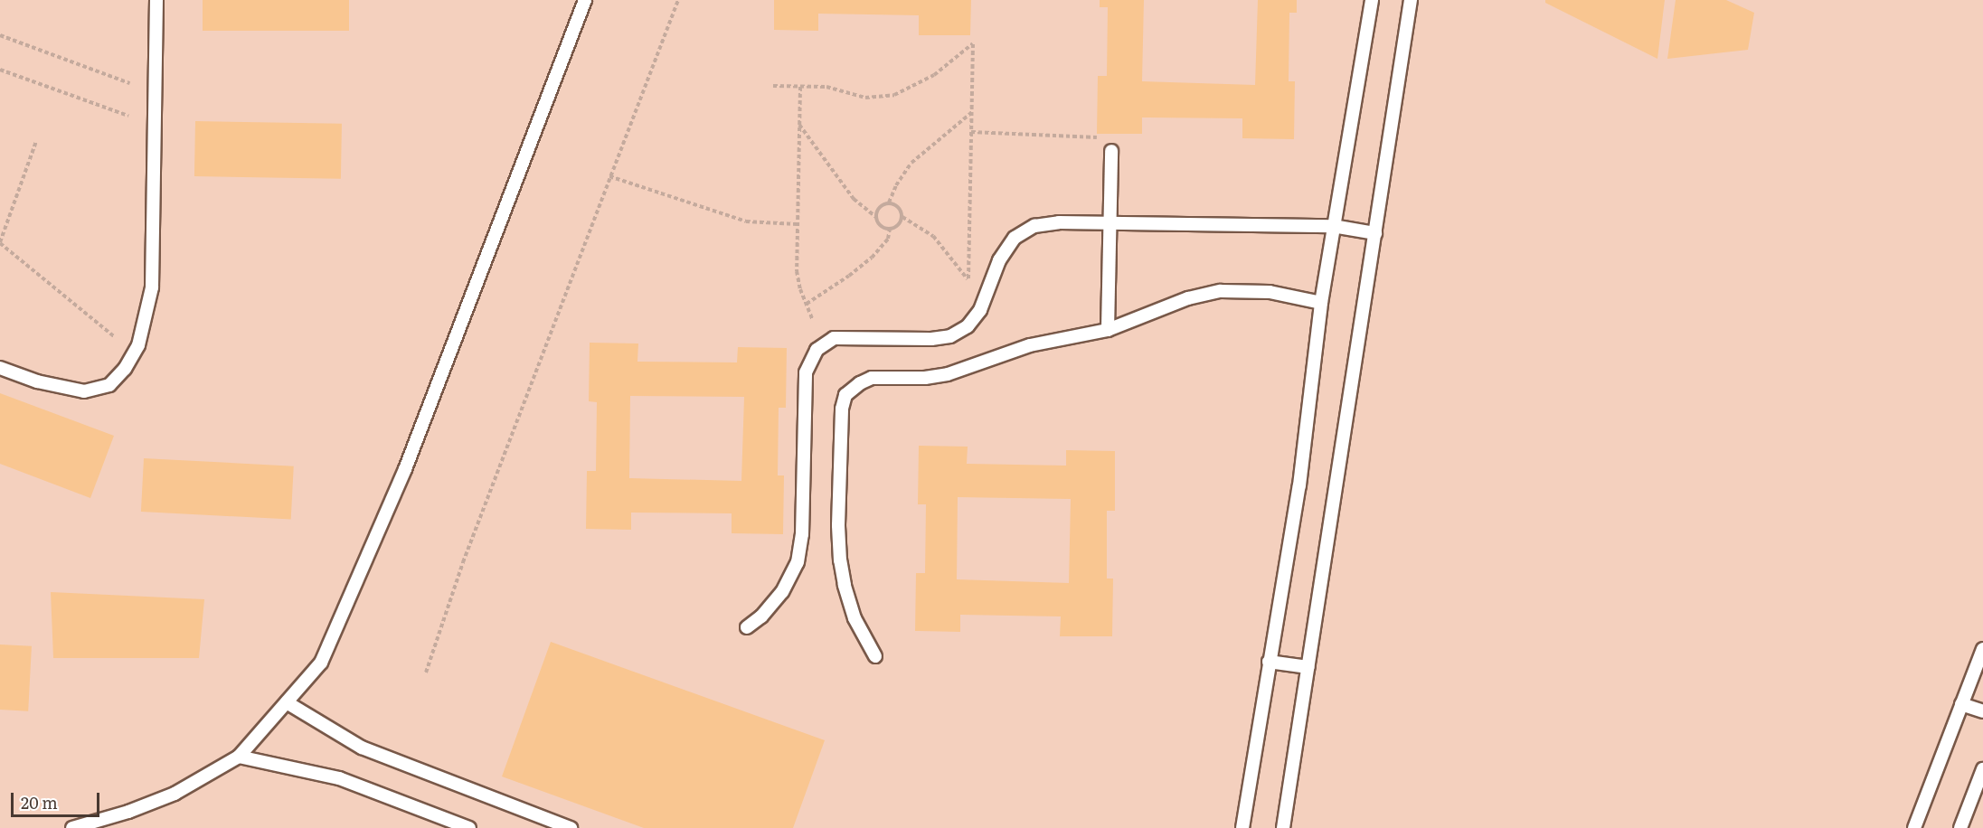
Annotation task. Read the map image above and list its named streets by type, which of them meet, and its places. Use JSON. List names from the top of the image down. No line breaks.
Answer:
{"scale_bar":"20 m"}
